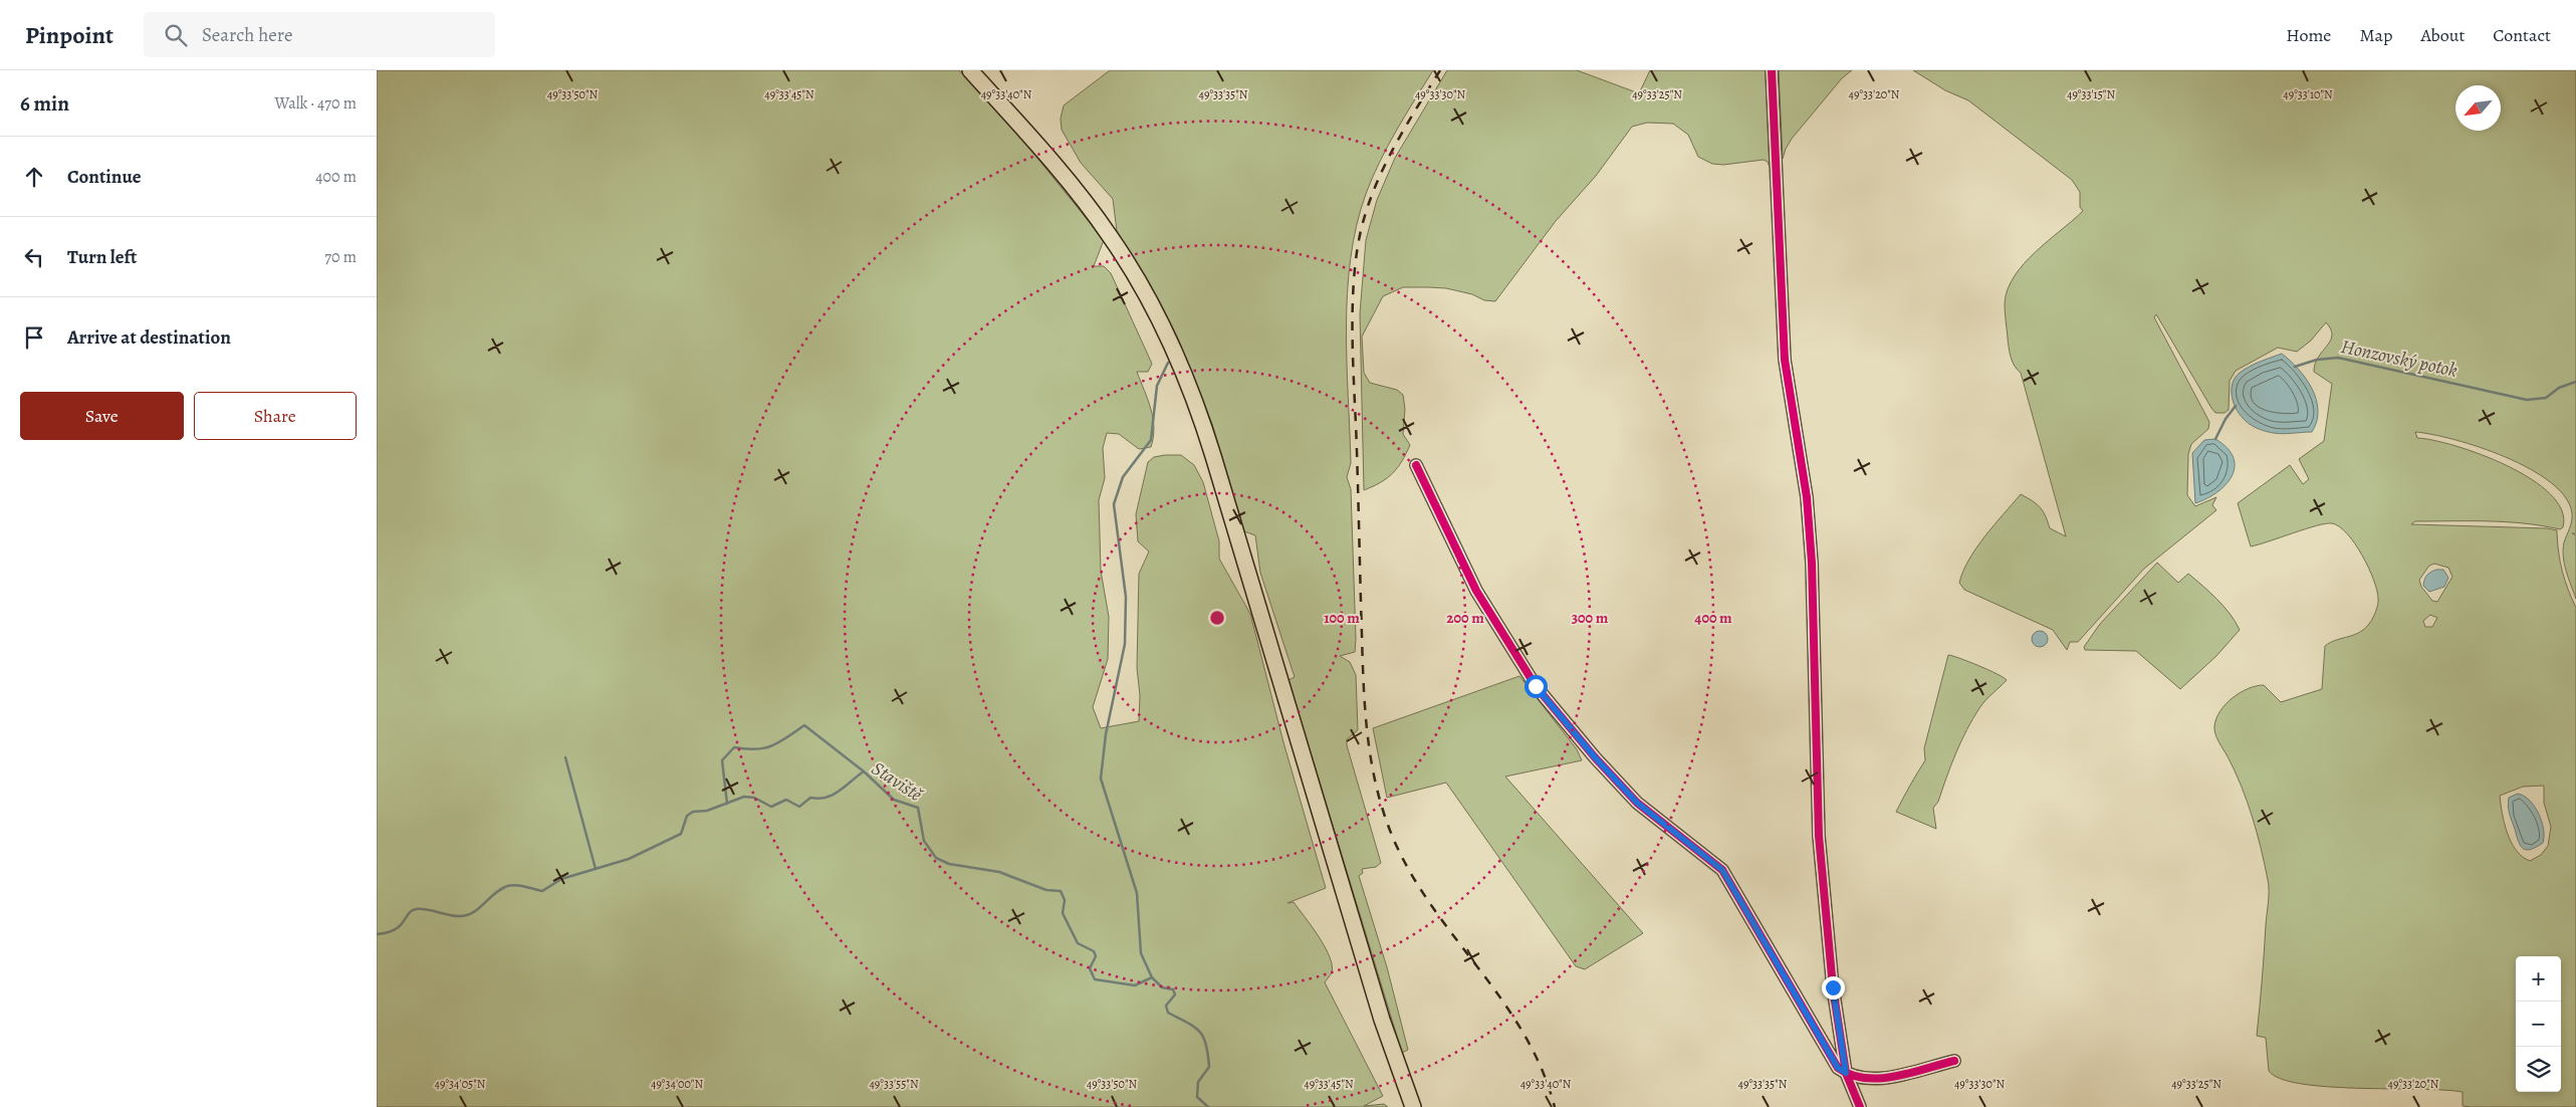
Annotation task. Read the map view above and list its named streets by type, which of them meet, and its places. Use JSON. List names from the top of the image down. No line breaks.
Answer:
{"water":["Honzovský potok","Staviště"],"north":"bottom left","page":{"header":"Pinpoint","search":"Search here","nav":["Home","Map","About","Contact"],"heading":["6 min","Walk · 470 m"],"list":[["Continue","400 m"],["Turn left","70 m"],"Arrive at destination"],"buttons":["Save","Share"],"map_buttons":["+","−"]},"coordinates":["49°33'50\"N","49°33'45\"N","49°33'40\"N","49°33'35\"N","49°33'30\"N","49°33'25\"N","49°33'20\"N","49°33'15\"N","49°33'10\"N","49°34'05\"N","49°34'00\"N","49°33'55\"N"],"rings":["100 m","200 m","300 m","400 m"]}
